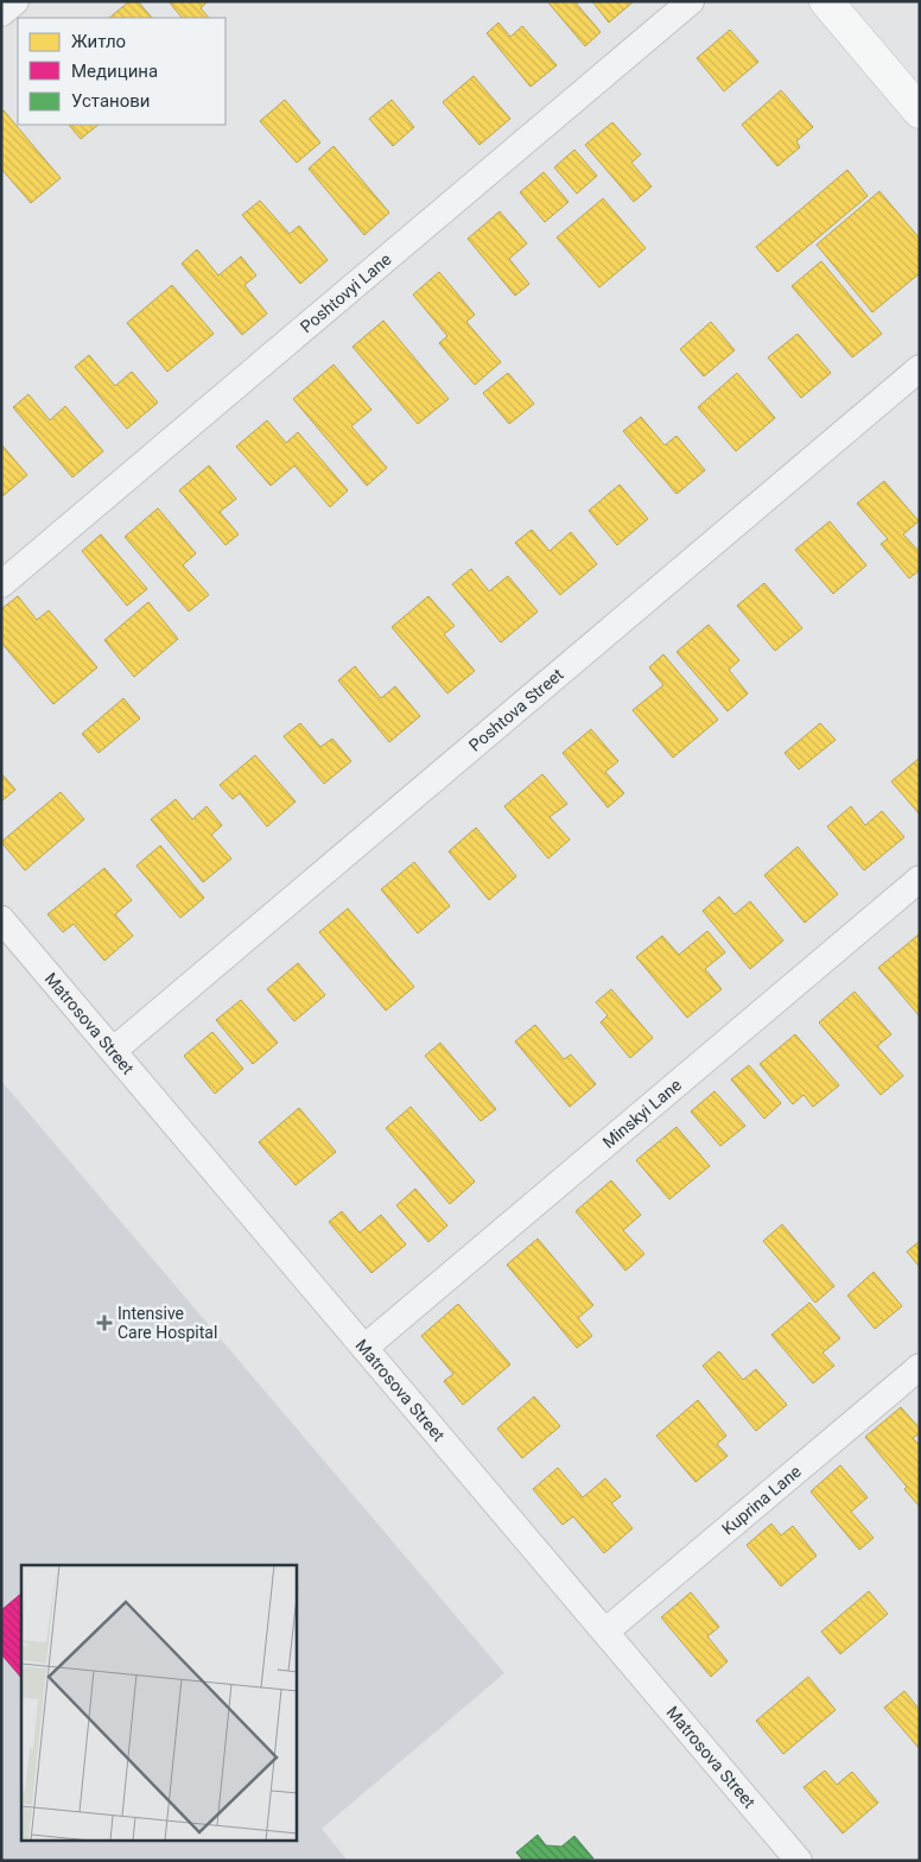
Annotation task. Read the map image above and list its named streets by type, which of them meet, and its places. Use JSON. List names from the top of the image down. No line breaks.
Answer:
{"streets":{"street":["Poshtovyi Lane","Poshtova Street","Matrosova Street","Minskyi Lane","Kuprina Lane"]},"crossings":[["Poshtova Street","Matrosova Street"],["Matrosova Street","Minskyi Lane"],["Matrosova Street","Kuprina Lane"]],"places":{"health":["Intensive Care Hospital"]},"legend":["Житло","Медицина","Установи"]}
